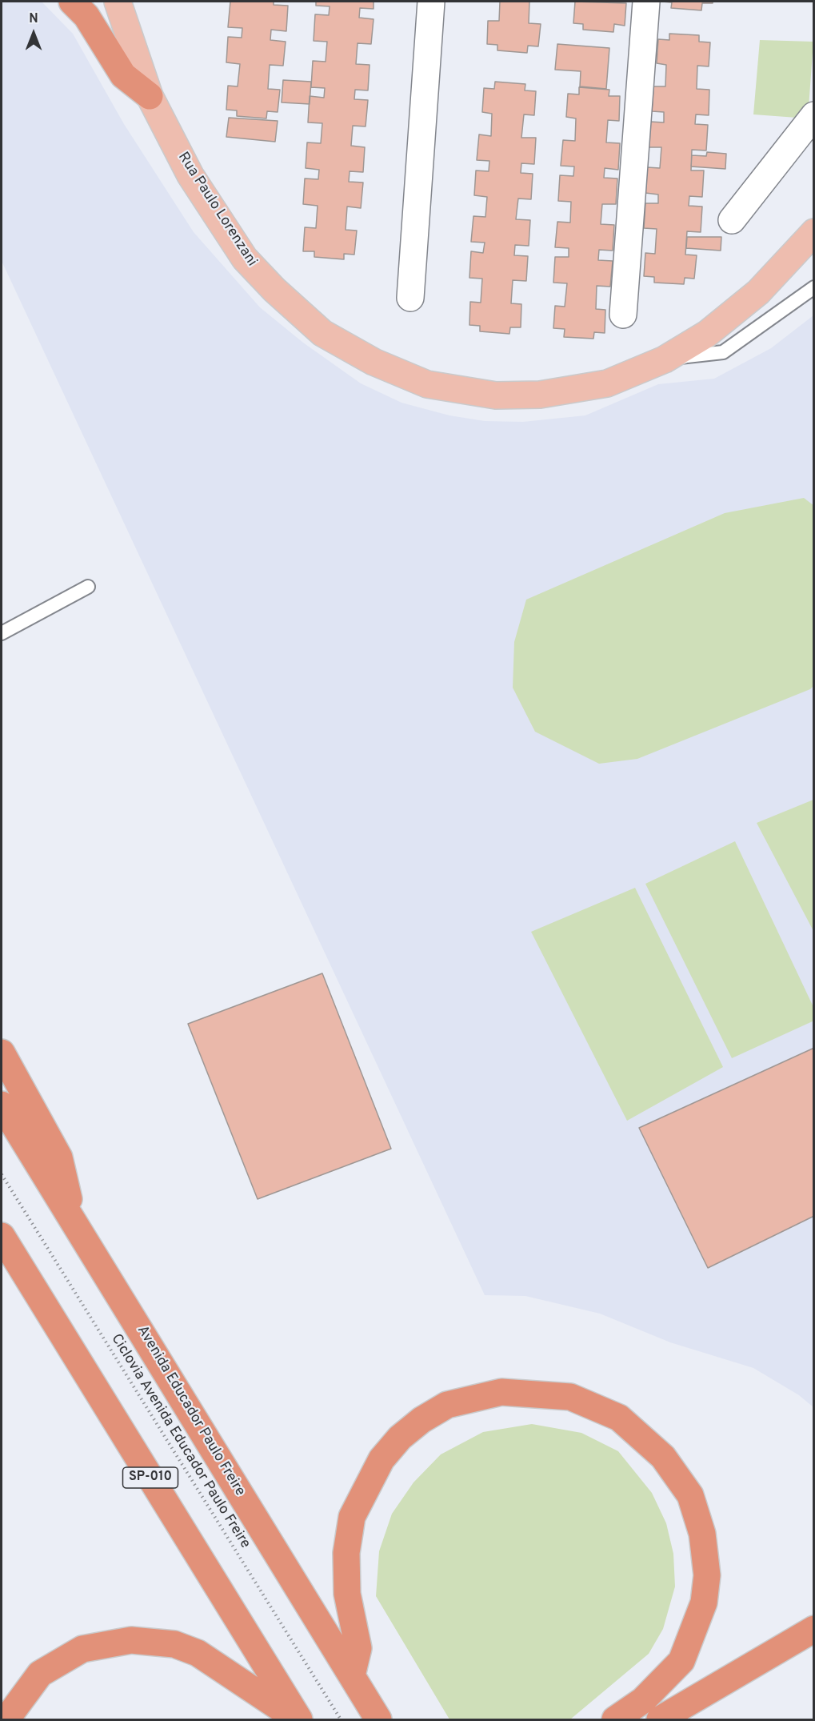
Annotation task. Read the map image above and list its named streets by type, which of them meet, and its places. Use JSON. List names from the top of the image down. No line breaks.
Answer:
{"streets":{"highway":["Avenida Educador Paulo Freire","SP-010"],"main road":["Rua Paulo Lorenzani"],"path":["Ciclovia Avenida Educador Paulo Freire"]},"north":"top"}
